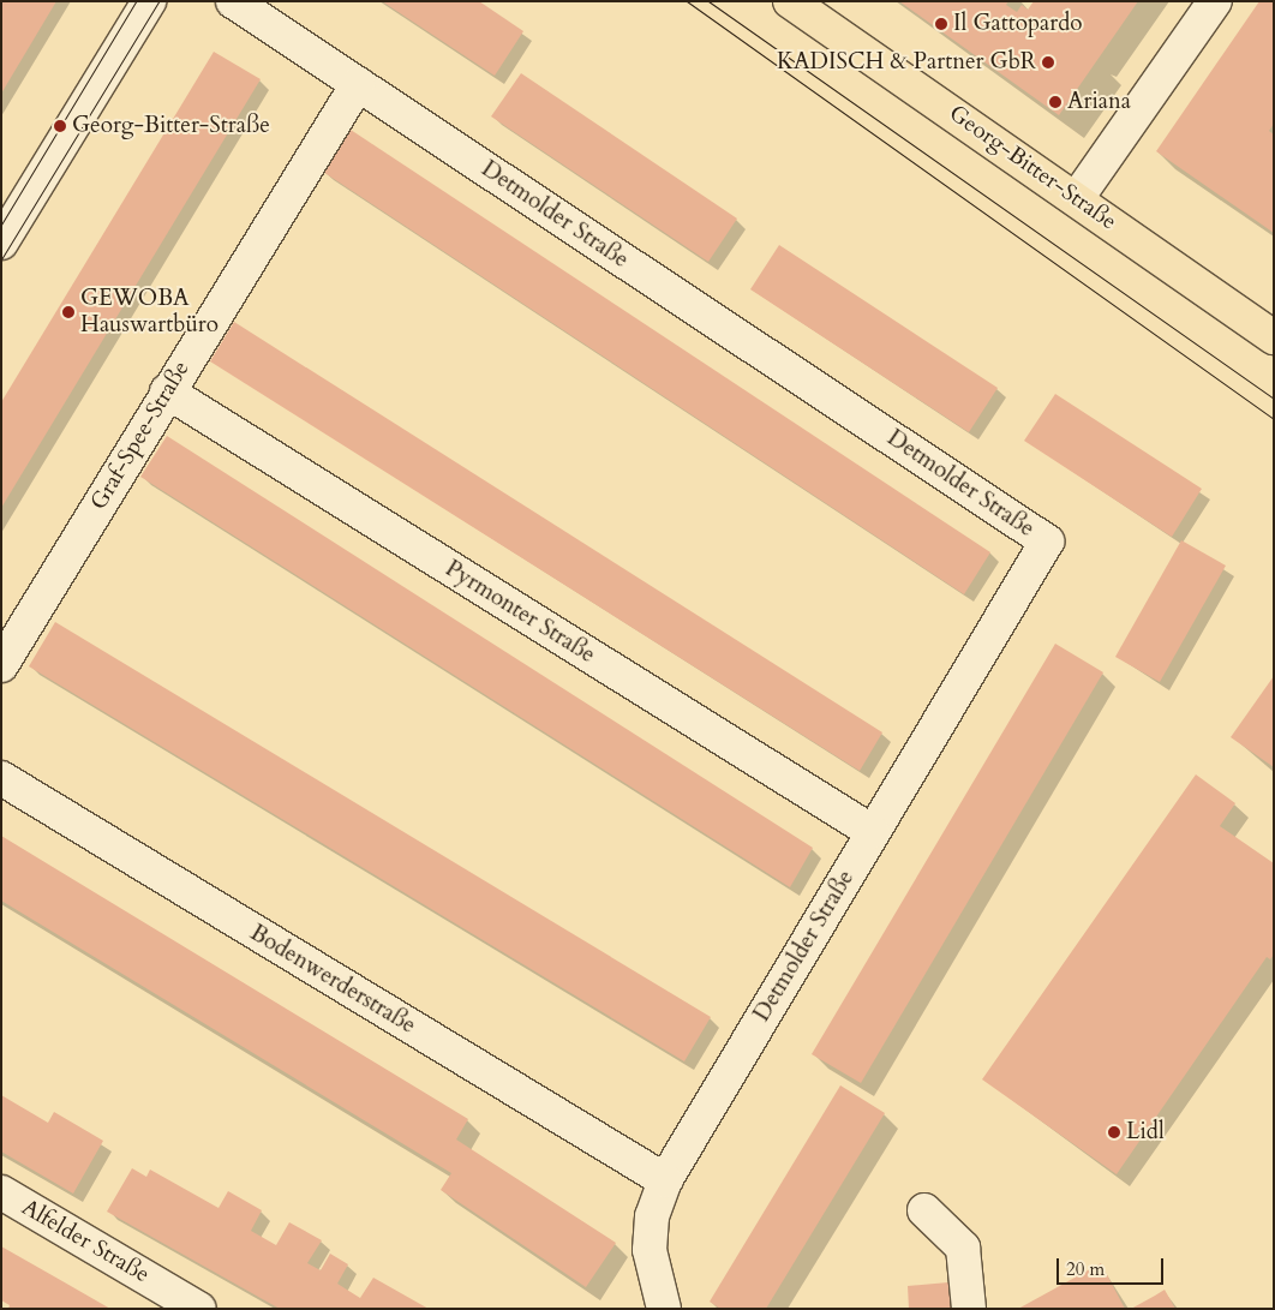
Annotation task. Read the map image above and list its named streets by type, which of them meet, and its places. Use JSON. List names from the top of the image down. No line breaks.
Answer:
{"streets":{"main road":["Georg-Bitter-Straße"],"street":["Detmolder Straße","Graf-Spee-Straße","Pyrmonter Straße","Bodenwerderstraße","Alfelder Straße"]},"crossings":[["Detmolder Straße","Graf-Spee-Straße"],["Detmolder Straße","Pyrmonter Straße"],["Detmolder Straße","Bodenwerderstraße"],["Graf-Spee-Straße","Pyrmonter Straße"]],"places":["Il Gattopardo","KADISCH & Partner GbR","Ariana","Georg-Bitter-Straße","GEWOBA Hauswartbüro","Lidl"],"scale_bar":"20 m"}
